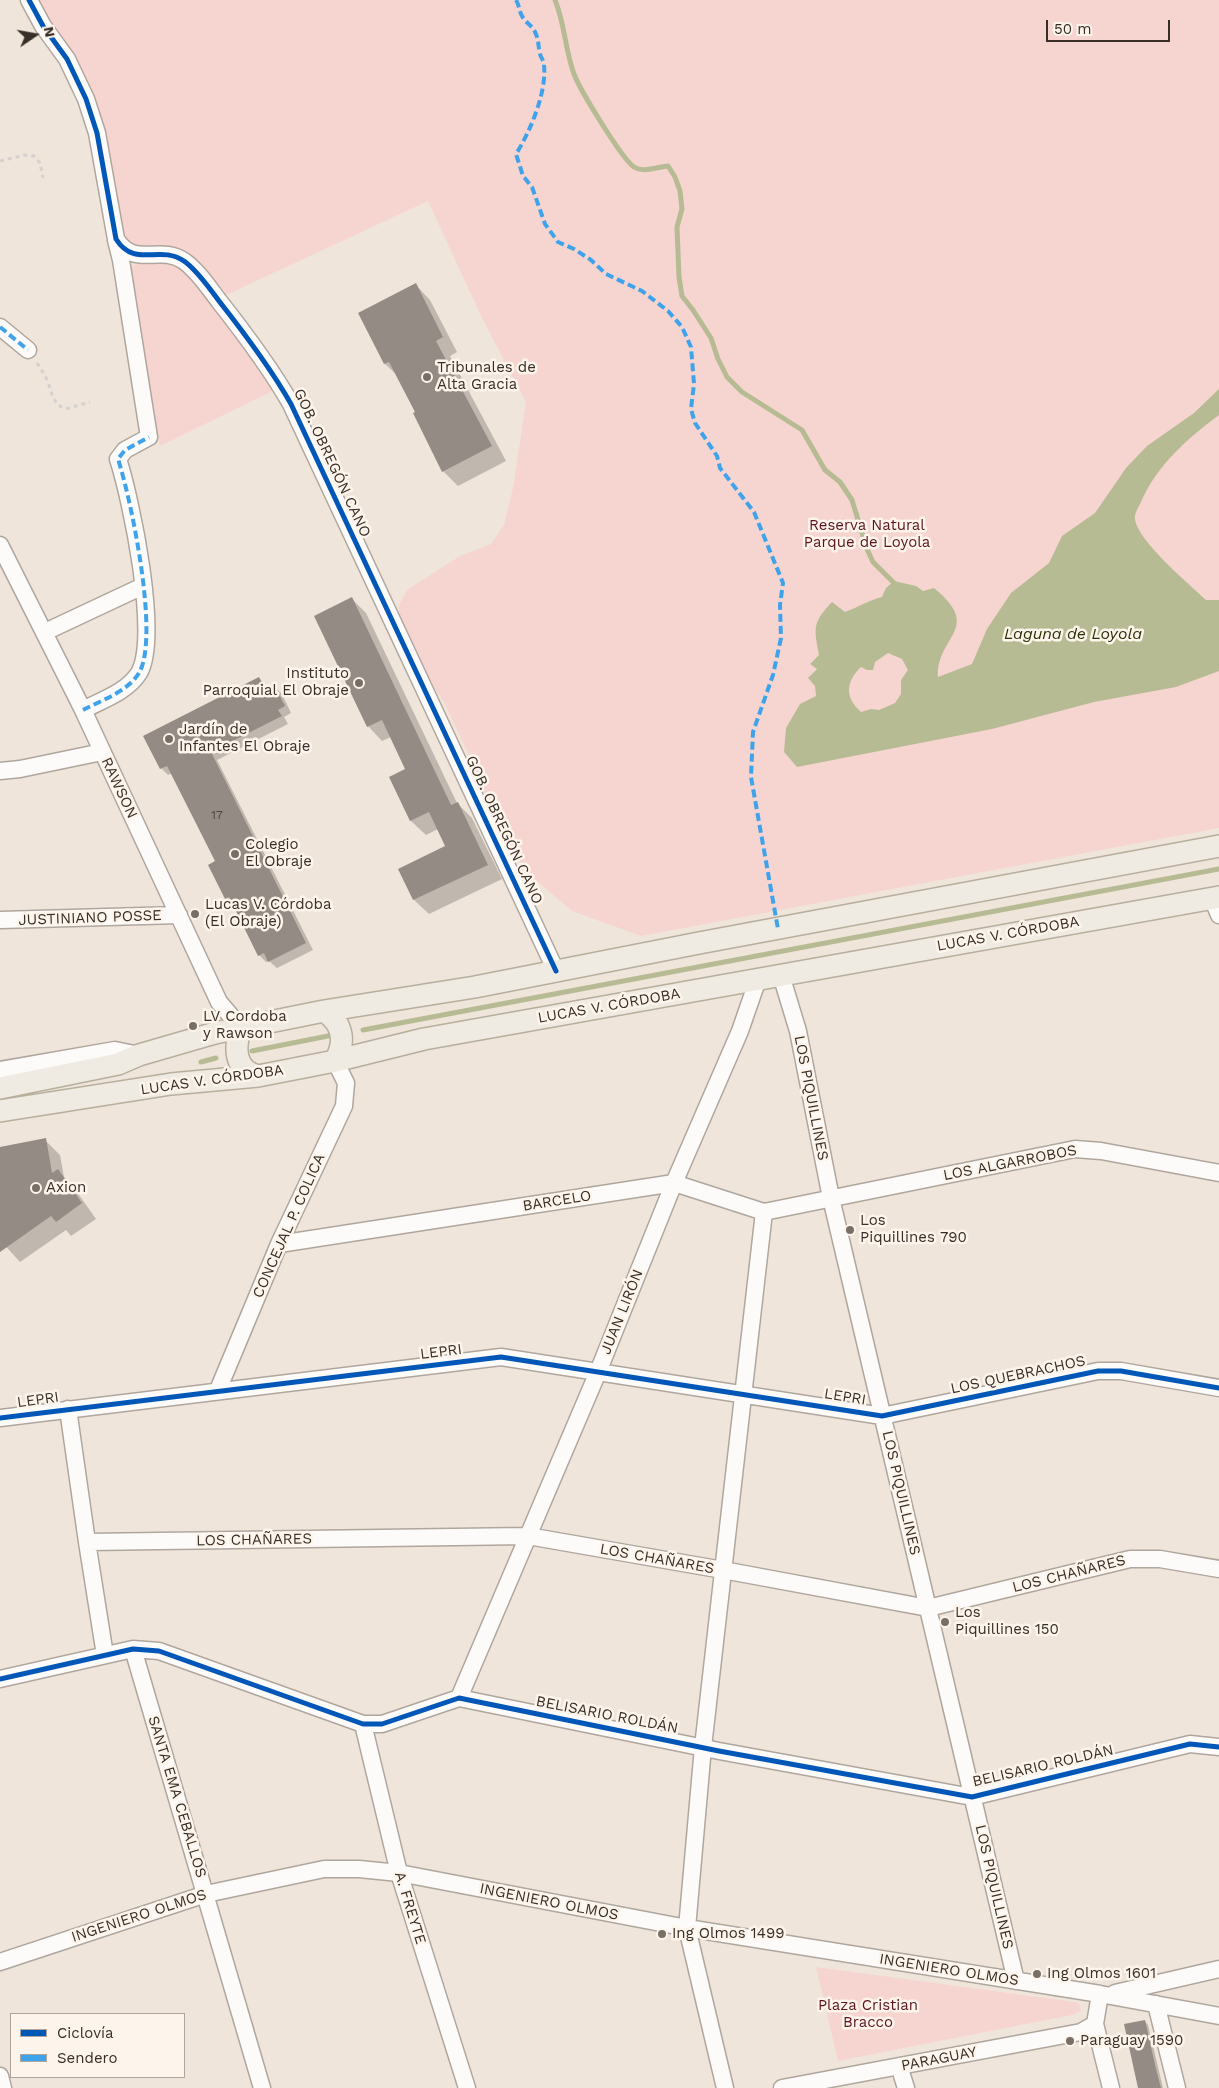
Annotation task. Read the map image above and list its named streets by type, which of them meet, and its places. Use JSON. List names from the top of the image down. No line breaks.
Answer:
{"streets":{"main road":["LUCAS V. CÓRDOBA"],"street":["GOB. OBREGÓN CANO","RAWSON","JUSTINIANO POSSE","LOS PIQUILLINES","LOS ALGARROBOS","BARCELO","CONCEJAL P. COLICA","JUAN LIRÓN","LEPRI","LOS QUEBRACHOS","LOS CHAÑARES","BELISARIO ROLDÁN","SANTA EMA CEBALLOS","INGENIERO OLMOS","A. FREYTE","PARAGUAY"]},"crossings":[["RAWSON","JUSTINIANO POSSE"],["LUCAS V. CÓRDOBA","LOS PIQUILLINES"],["LUCAS V. CÓRDOBA","CONCEJAL P. COLICA"],["LUCAS V. CÓRDOBA","JUAN LIRÓN"],["LOS PIQUILLINES","LOS ALGARROBOS"],["LOS PIQUILLINES","BARCELO"],["LOS PIQUILLINES","LEPRI"],["LOS PIQUILLINES","LOS QUEBRACHOS"],["LOS PIQUILLINES","LOS CHAÑARES"],["LOS PIQUILLINES","BELISARIO ROLDÁN"],["LOS PIQUILLINES","INGENIERO OLMOS"],["LOS ALGARROBOS","BARCELO"],["BARCELO","CONCEJAL P. COLICA"],["BARCELO","JUAN LIRÓN"],["CONCEJAL P. COLICA","LEPRI"],["JUAN LIRÓN","LEPRI"],["JUAN LIRÓN","LOS CHAÑARES"],["JUAN LIRÓN","BELISARIO ROLDÁN"],["LEPRI","LOS QUEBRACHOS"],["SANTA EMA CEBALLOS","INGENIERO OLMOS"],["INGENIERO OLMOS","A. FREYTE"]],"water":["Laguna de Loyola"],"parks":["Reserva Natural Parque de Loyola","Plaza Cristian Bracco"],"places":["Tribunales de Alta Gracia","Instituto Parroquial El Obraje","Jardín de Infantes El Obraje","Colegio El Obraje","Lucas V. Córdoba (El Obraje)","LV Cordoba y Rawson","Axion","Los Piquillines 790","Los Piquillines 150","Ing Olmos 1499","Ing Olmos 1601","Paraguay 1590"],"house_numbers":["17"],"legend":["Ciclovía","Sendero"],"scale_bar":"50 m","north":"right"}
